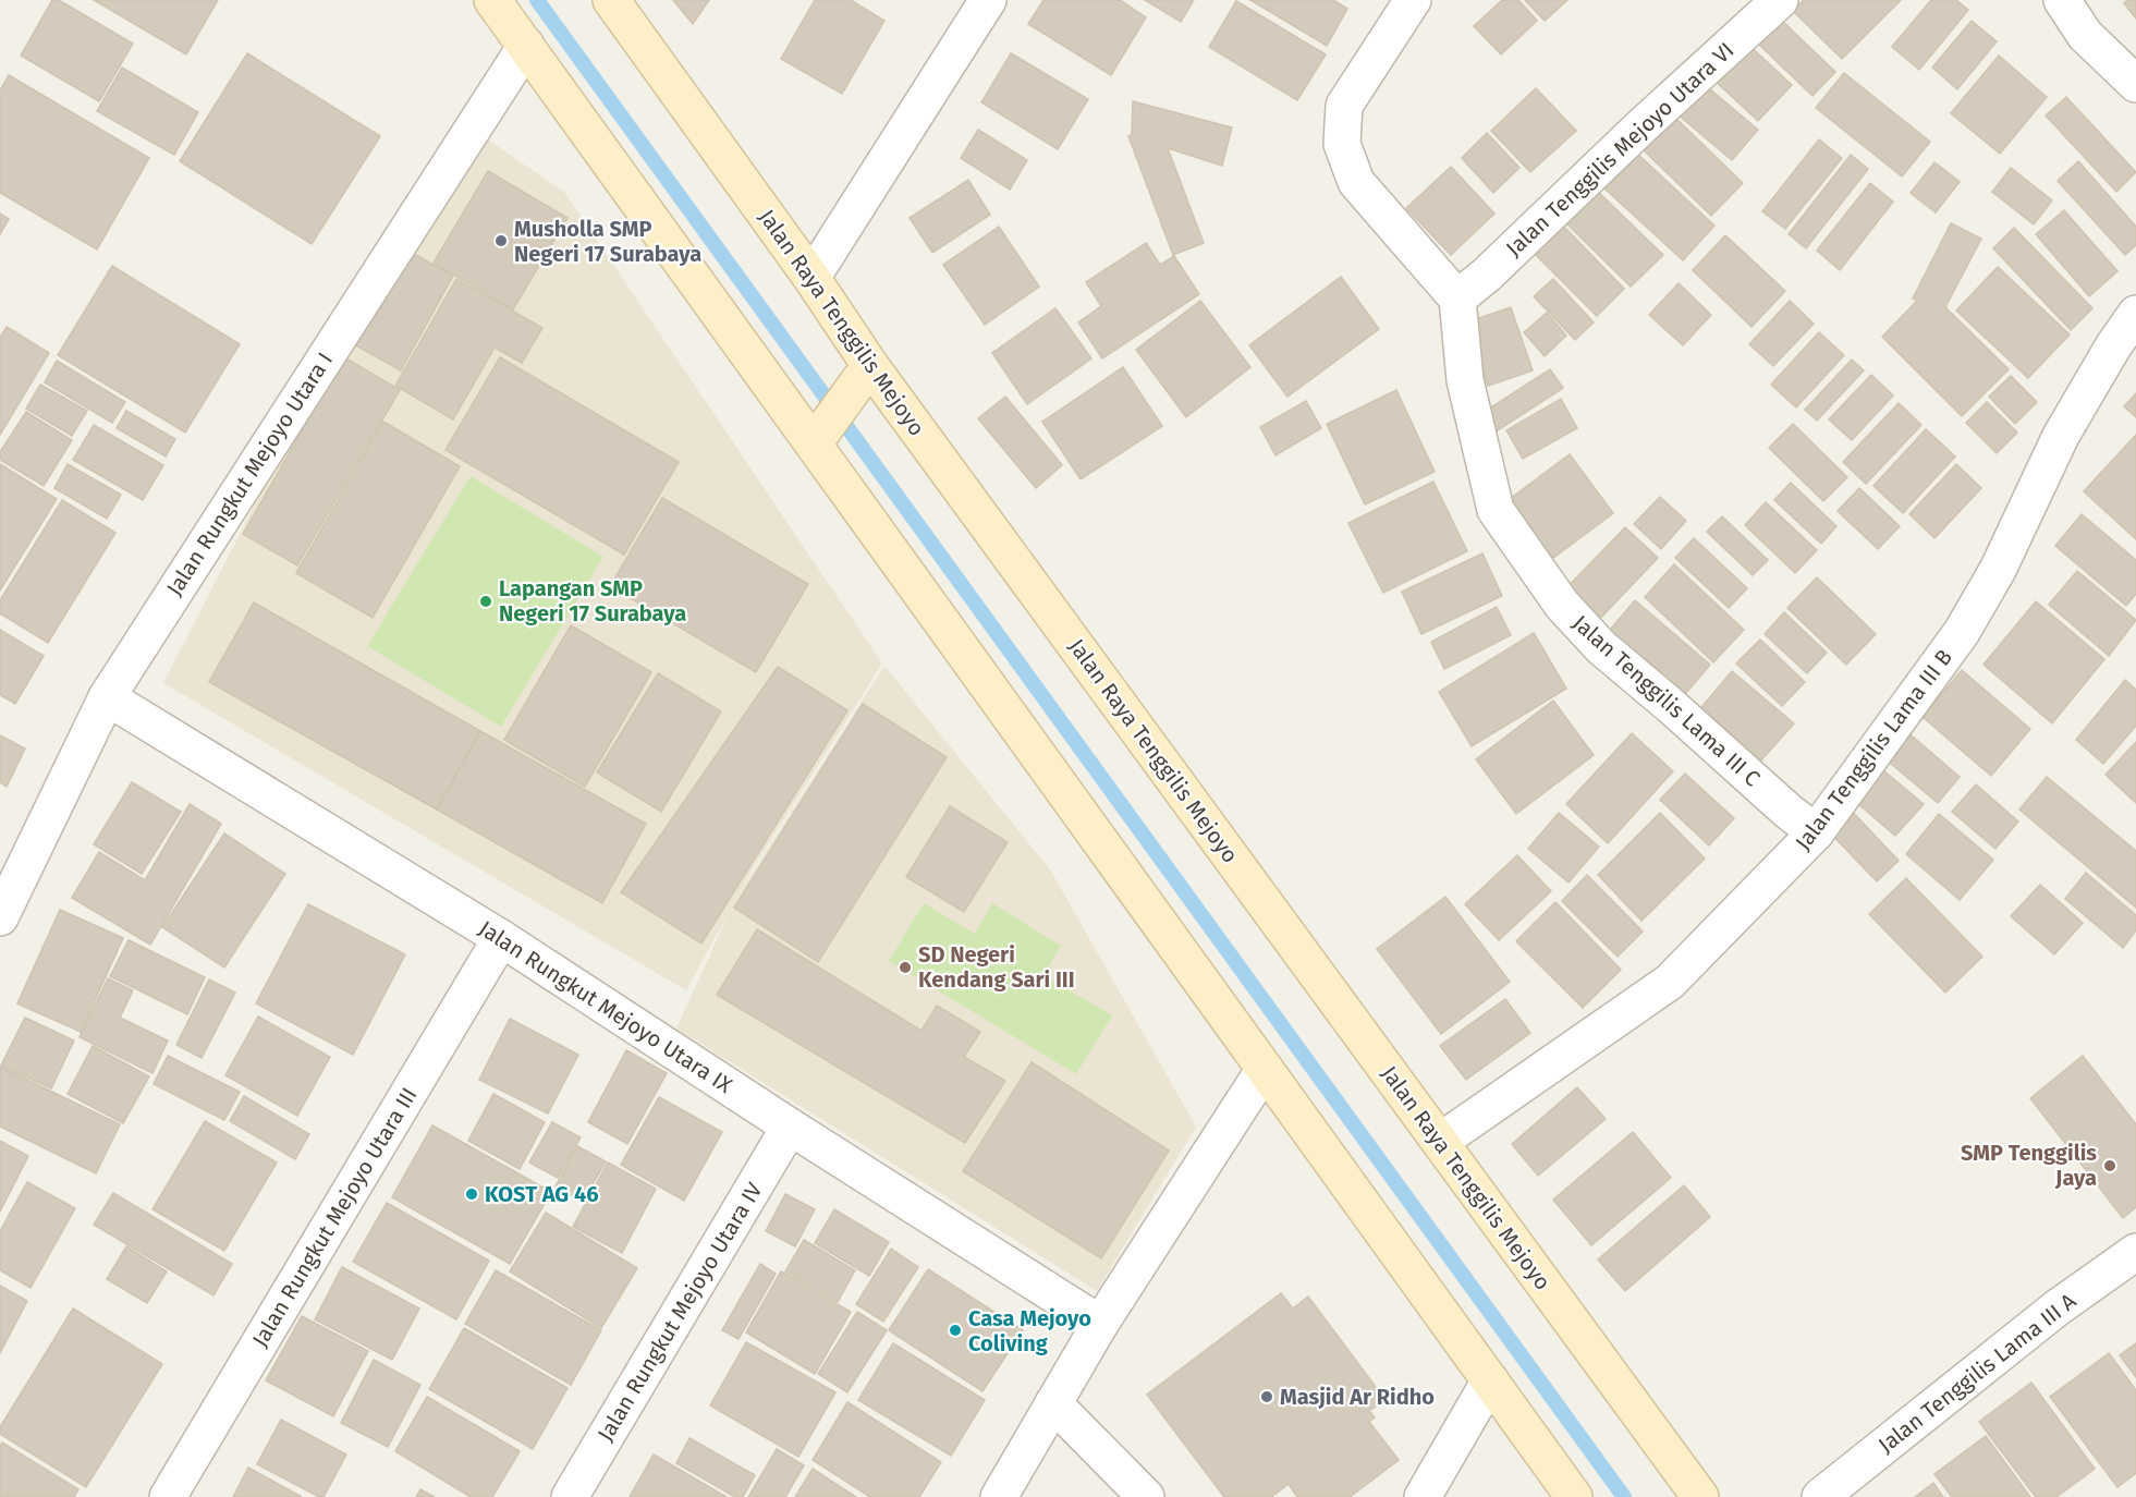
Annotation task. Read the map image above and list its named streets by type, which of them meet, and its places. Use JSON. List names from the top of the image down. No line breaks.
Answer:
{"streets":{"street":["Jalan Tenggilis Mejoyo Utara VI","Jalan Raya Tenggilis Mejoyo","Jalan Rungkut Mejoyo Utara I","Jalan Tenggilis Lama III C","Jalan Tenggilis Lama III B","Jalan Rungkut Mejoyo Utara IX","Jalan Rungkut Mejoyo Utara III","Jalan Rungkut Mejoyo Utara IV","Jalan Tenggilis Lama III A"]},"crossings":[["Jalan Tenggilis Mejoyo Utara VI","Jalan Tenggilis Lama III C"],["Jalan Raya Tenggilis Mejoyo","Jalan Tenggilis Lama III B"],["Jalan Rungkut Mejoyo Utara I","Jalan Rungkut Mejoyo Utara IX"],["Jalan Tenggilis Lama III C","Jalan Tenggilis Lama III B"],["Jalan Rungkut Mejoyo Utara IX","Jalan Rungkut Mejoyo Utara III"],["Jalan Rungkut Mejoyo Utara IX","Jalan Rungkut Mejoyo Utara IV"]],"places":["Musholla SMP Negeri 17 Surabaya","Lapangan SMP Negeri 17 Surabaya","SD Negeri Kendang Sari III","SMP Tenggilis Jaya","KOST AG 46","Casa Mejoyo Coliving","Masjid Ar Ridho"]}
